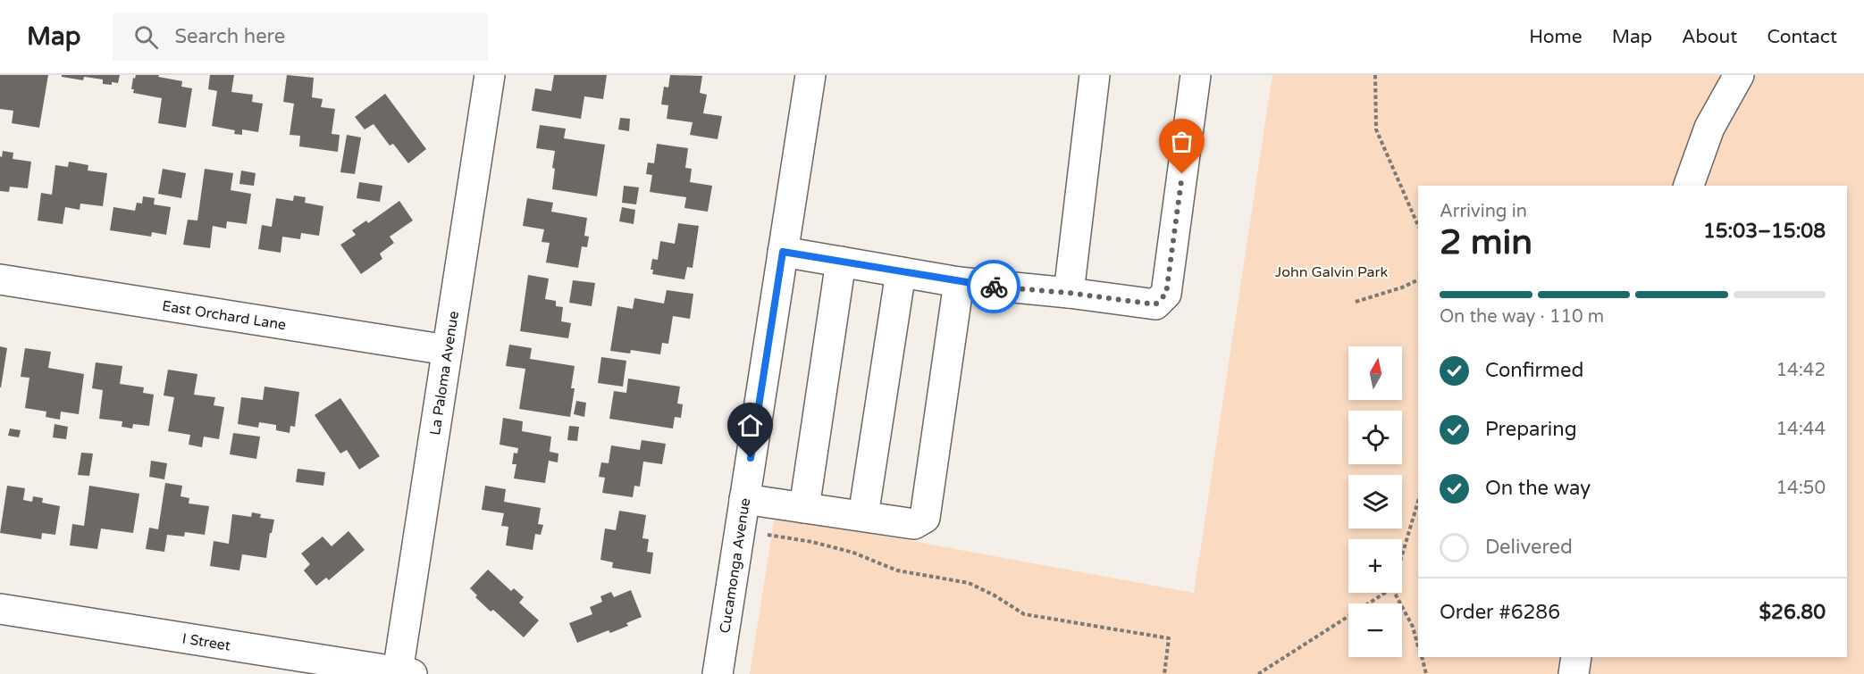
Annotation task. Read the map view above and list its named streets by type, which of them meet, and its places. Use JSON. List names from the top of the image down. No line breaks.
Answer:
{"streets":{"street":["East Orchard Lane","La Paloma Avenue","Cucamonga Avenue","I Street"]},"crossings":[["East Orchard Lane","La Paloma Avenue"],["La Paloma Avenue","I Street"]],"parks":["John Galvin Park"],"north":"top","page":{"header":"Map","search":"Search here","nav":["Home","Map","About","Contact"],"heading":["2 min","Arriving in","15:03–15:08"],"panel":["Order #6286","$26.80"],"bar":"On the way · 110 m","list":[["Confirmed","14:42"],["Preparing","14:44"],["On the way","14:50"],"Delivered"],"map_buttons":["+","−"]}}
